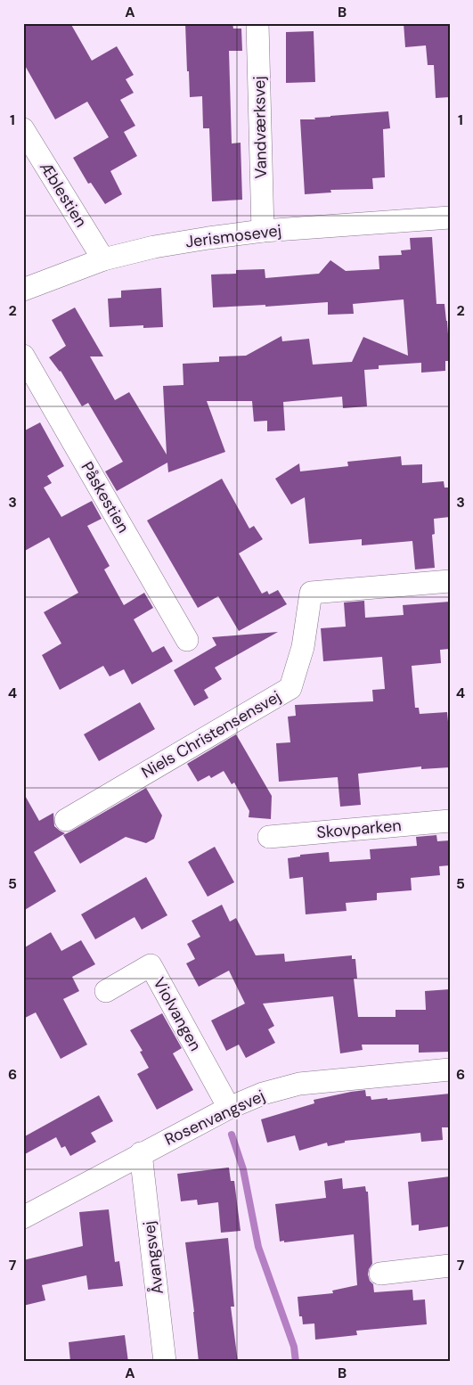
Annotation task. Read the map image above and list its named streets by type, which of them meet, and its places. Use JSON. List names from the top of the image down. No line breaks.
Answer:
{"streets":{"street":["Vandværksvej","Æblestien","Jerismosevej","Påskestien","Niels Christensensvej","Skovparken","Violvangen","Rosenvangsvej","Åvangsvej"]},"crossings":[["Vandværksvej","Jerismosevej"],["Æblestien","Jerismosevej"],["Violvangen","Rosenvangsvej"],["Rosenvangsvej","Åvangsvej"]],"grid":{"columns":["A","B"],"rows":["1","2","3","4","5","6","7"]}}
